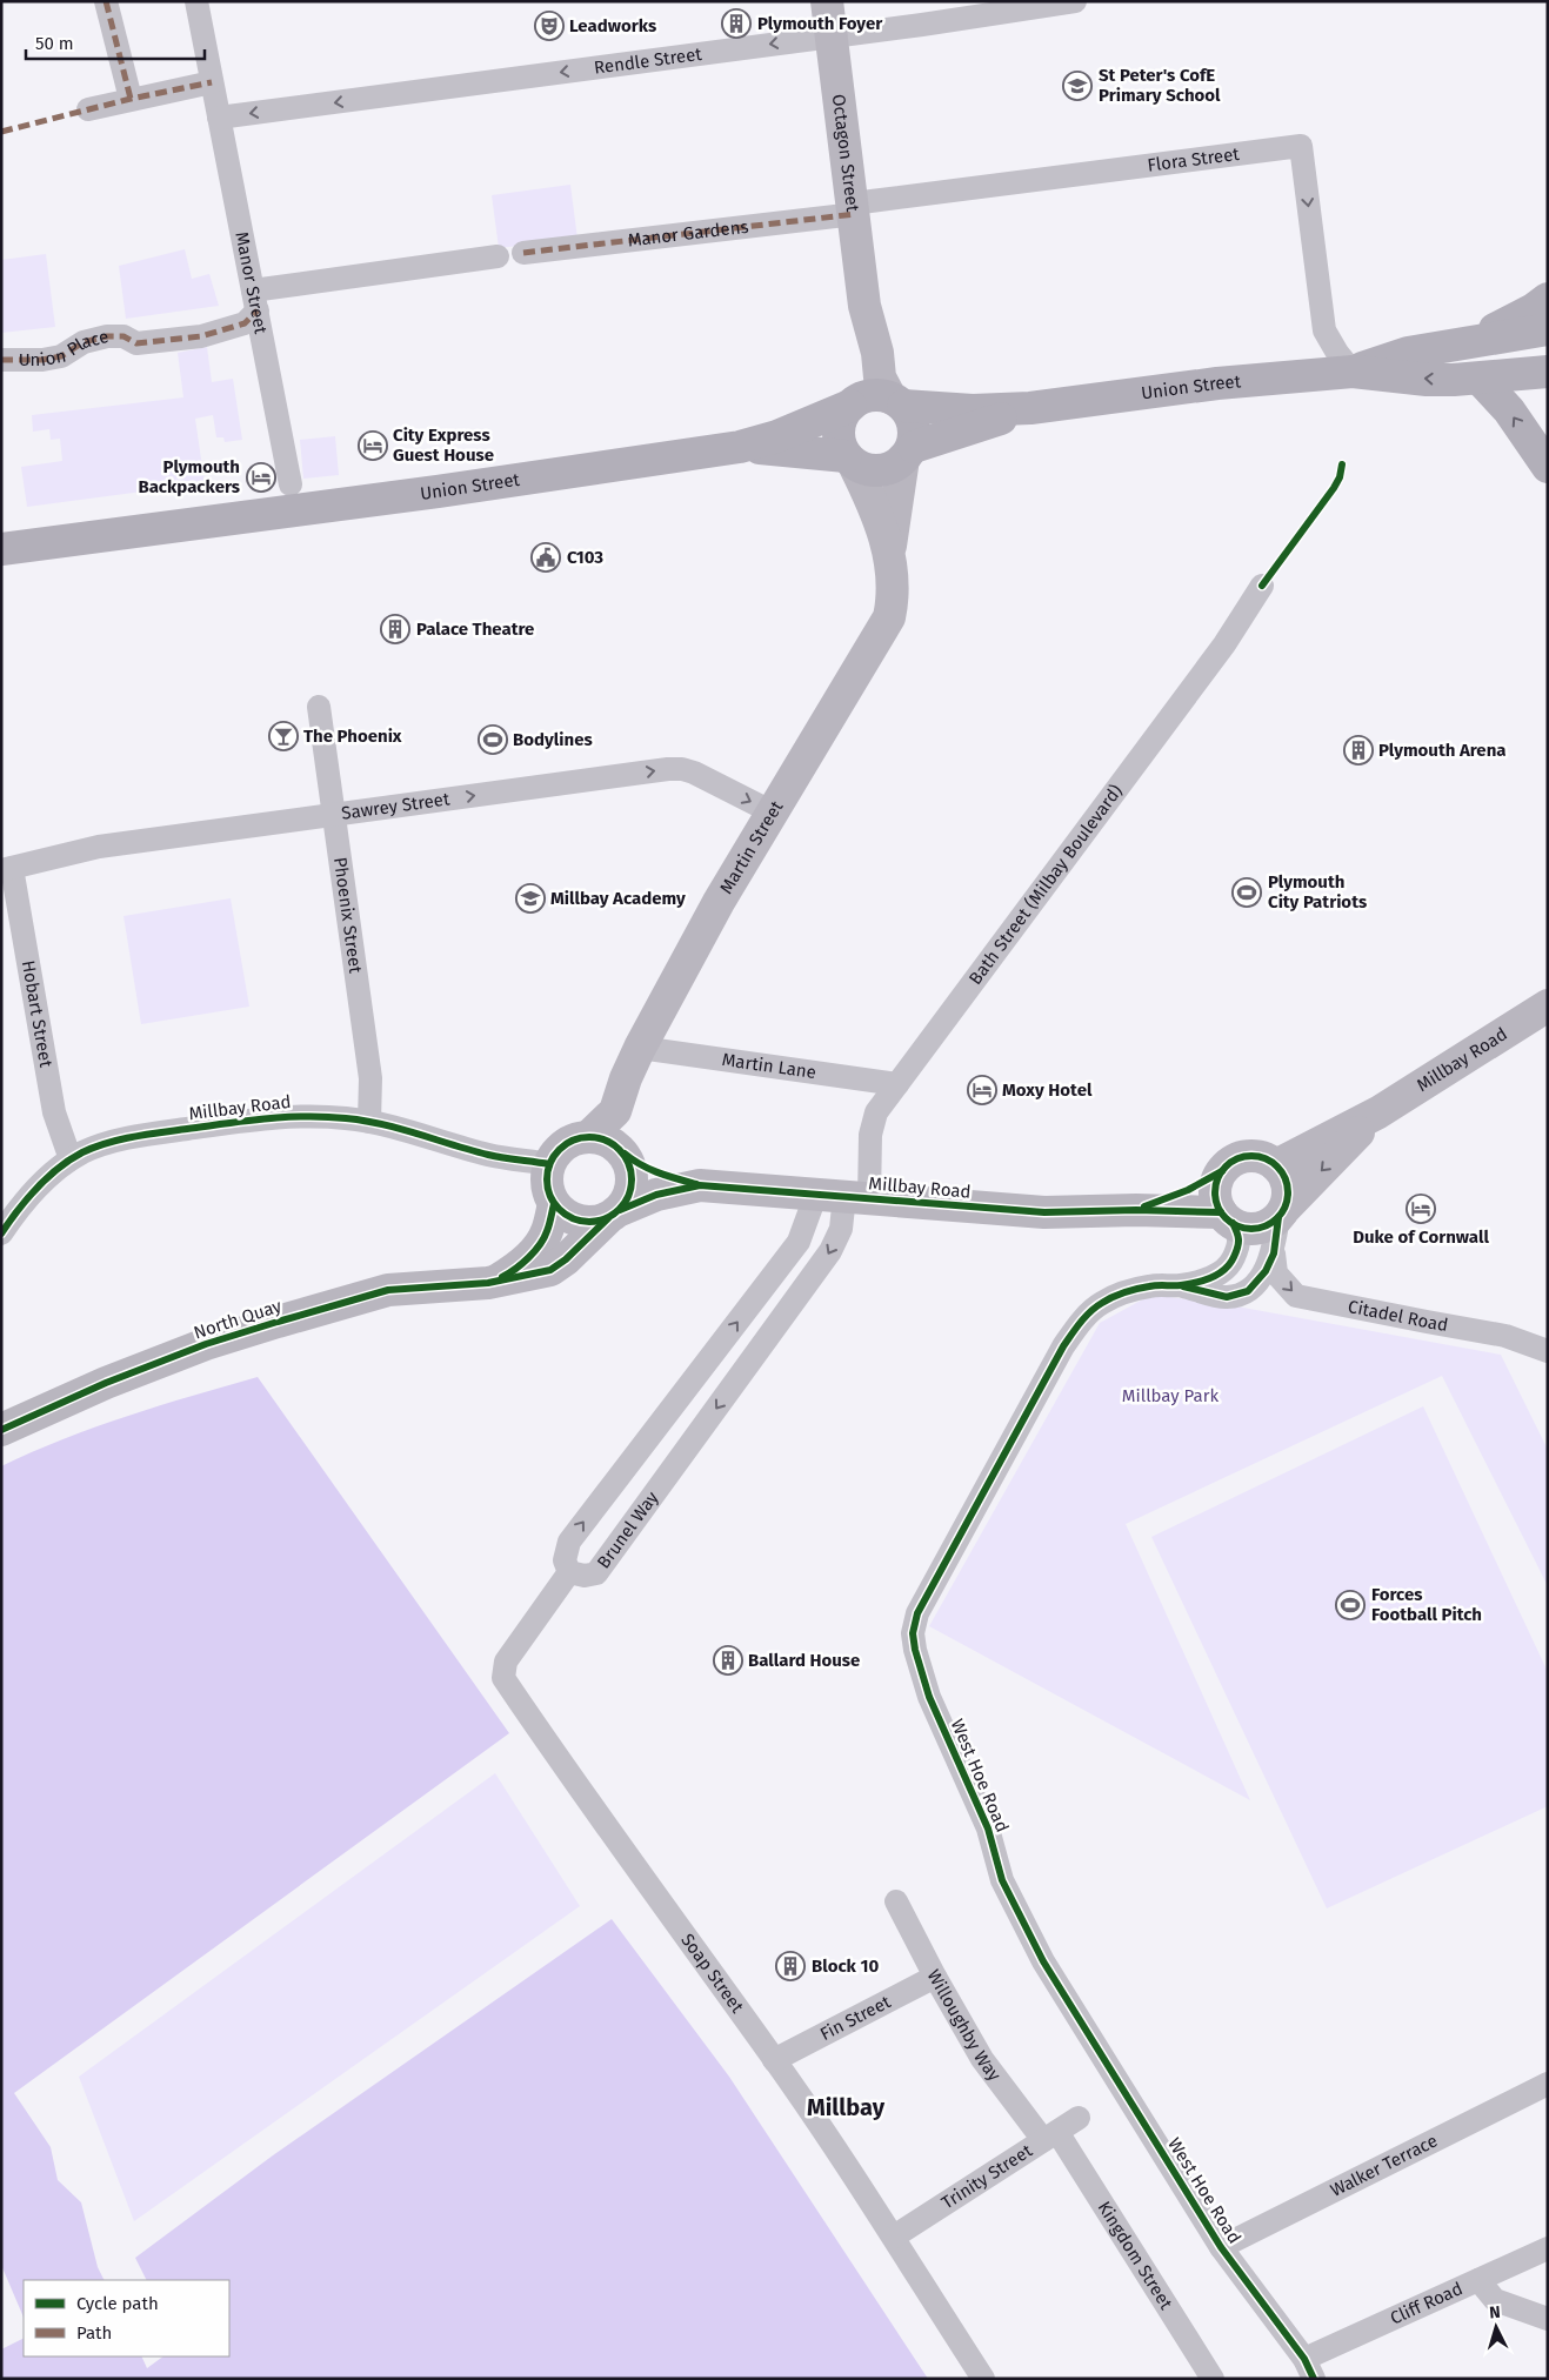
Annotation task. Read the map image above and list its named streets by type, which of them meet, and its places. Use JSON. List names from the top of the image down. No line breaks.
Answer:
{"streets":{"main road":["Union Street"],"street":["Rendle Street","Octagon Street","Flora Street","Manor Gardens","Manor Street","Union Place","Sawrey Street","Martin Street","Bath Street (Milbay Boulevard)","Phoenix Street","Hobart Street","Millbay Road","Martin Lane","Citadel Road","North Quay","Brunel Way","West Hoe Road","Soap Street","Fin Street","Willoughby Way","Walker Terrace","Trinity Street","Kingdom Street","Cliff Road"]},"crossings":[["Rendle Street","Octagon Street"],["Rendle Street","Manor Street"],["Octagon Street","Flora Street"],["Octagon Street","Manor Gardens"],["Octagon Street","Union Street"],["Octagon Street","Martin Street"],["Flora Street","Manor Gardens"],["Flora Street","Union Street"],["Manor Street","Union Place"],["Union Street","Martin Street"],["Sawrey Street","Martin Street"],["Sawrey Street","Phoenix Street"],["Sawrey Street","Hobart Street"],["Martin Street","Millbay Road"],["Martin Street","Martin Lane"],["Martin Street","North Quay"],["Bath Street (Milbay Boulevard)","Millbay Road"],["Bath Street (Milbay Boulevard)","Martin Lane"],["Bath Street (Milbay Boulevard)","Brunel Way"],["Phoenix Street","Millbay Road"],["Hobart Street","Millbay Road"],["Millbay Road","North Quay"],["Millbay Road","Brunel Way"],["Millbay Road","West Hoe Road"],["Citadel Road","West Hoe Road"],["Brunel Way","Soap Street"],["West Hoe Road","Walker Terrace"],["West Hoe Road","Cliff Road"],["Soap Street","Fin Street"],["Soap Street","Trinity Street"],["Fin Street","Willoughby Way"],["Willoughby Way","Trinity Street"],["Willoughby Way","Kingdom Street"],["Trinity Street","Kingdom Street"]],"one_way":["Sawrey Street","Citadel Road"],"districts":["Millbay"],"parks":["Millbay Park"],"places":{"building":["Plymouth Foyer","Palace Theatre","Plymouth Arena","Ballard House","Block 10"],"theatre":["Leadworks"],"school or university":["St Peter's CofE Primary School","Millbay Academy"],"hotel":["City Express Guest House","Plymouth Backpackers","Moxy Hotel","Duke of Cornwall"],"public building":["C103"],"bar":["The Phoenix"],"sports":["Bodylines","Plymouth City Patriots","Forces Football Pitch"]},"legend":["Cycle path","Path"],"scale_bar":"50 m","north":"top"}
